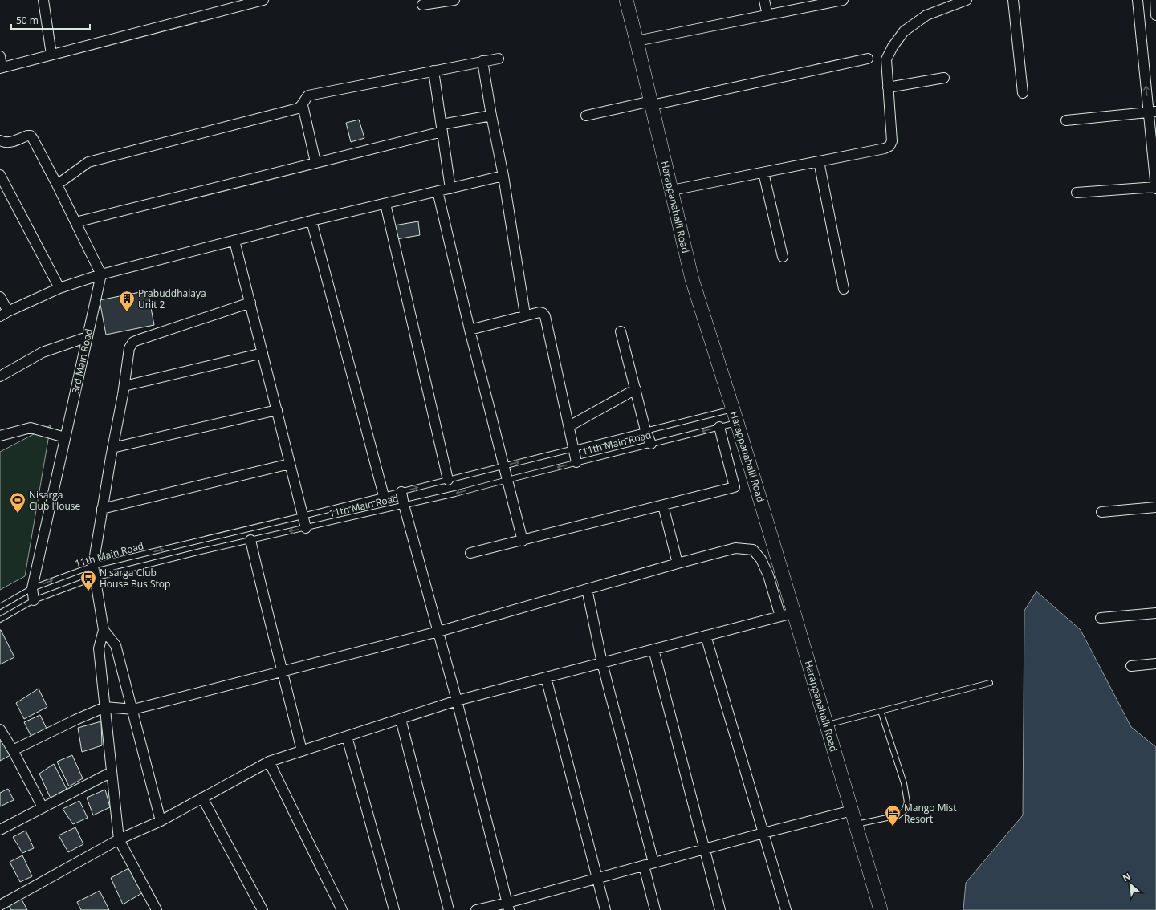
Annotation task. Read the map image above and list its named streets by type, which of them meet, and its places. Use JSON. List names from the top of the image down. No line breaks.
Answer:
{"streets":{"street":["Harappanahalli Road","3rd Main Road"],"lane":["11th Main Road"]},"crossings":[["Harappanahalli Road","11th Main Road"],["3rd Main Road","11th Main Road"]],"places":{"building":["Prabuddhalaya Unit 2"],"sports":["Nisarga Club House"],"bus stop":["Nisarga Club House Bus Stop"],"hotel":["Mango Mist Resort"]},"scale_bar":"50 m","north":"top left"}
